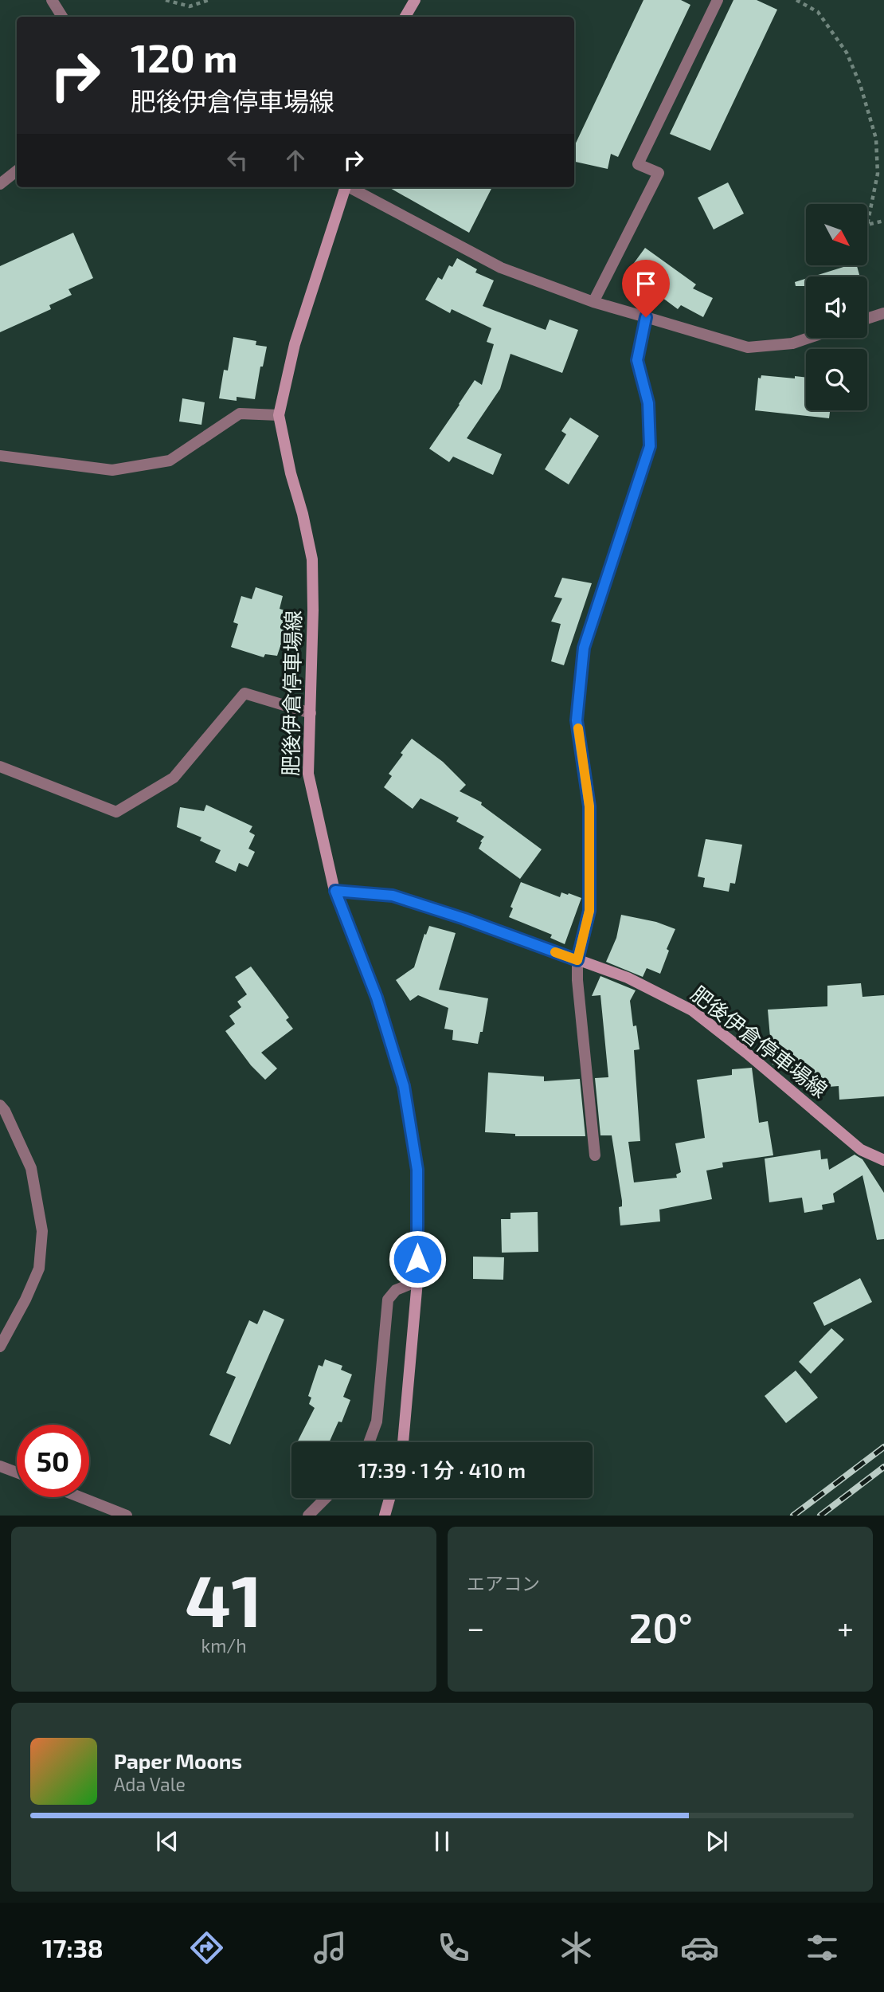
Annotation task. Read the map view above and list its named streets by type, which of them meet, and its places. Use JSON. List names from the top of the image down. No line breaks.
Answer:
{"streets":{"main road":["肥後伊倉停車場線"]},"north":"bottom right","page":{"turn":["120 m","肥後伊倉停車場線"],"limit":"50","trip":"17:39 · 1 分 · 410 m","tile":[["41","km/h"],"エアコン"],"heat":["−","20°","+"],"song":["Paper Moons","Ada Vale"],"tabs":"17:38"}}
